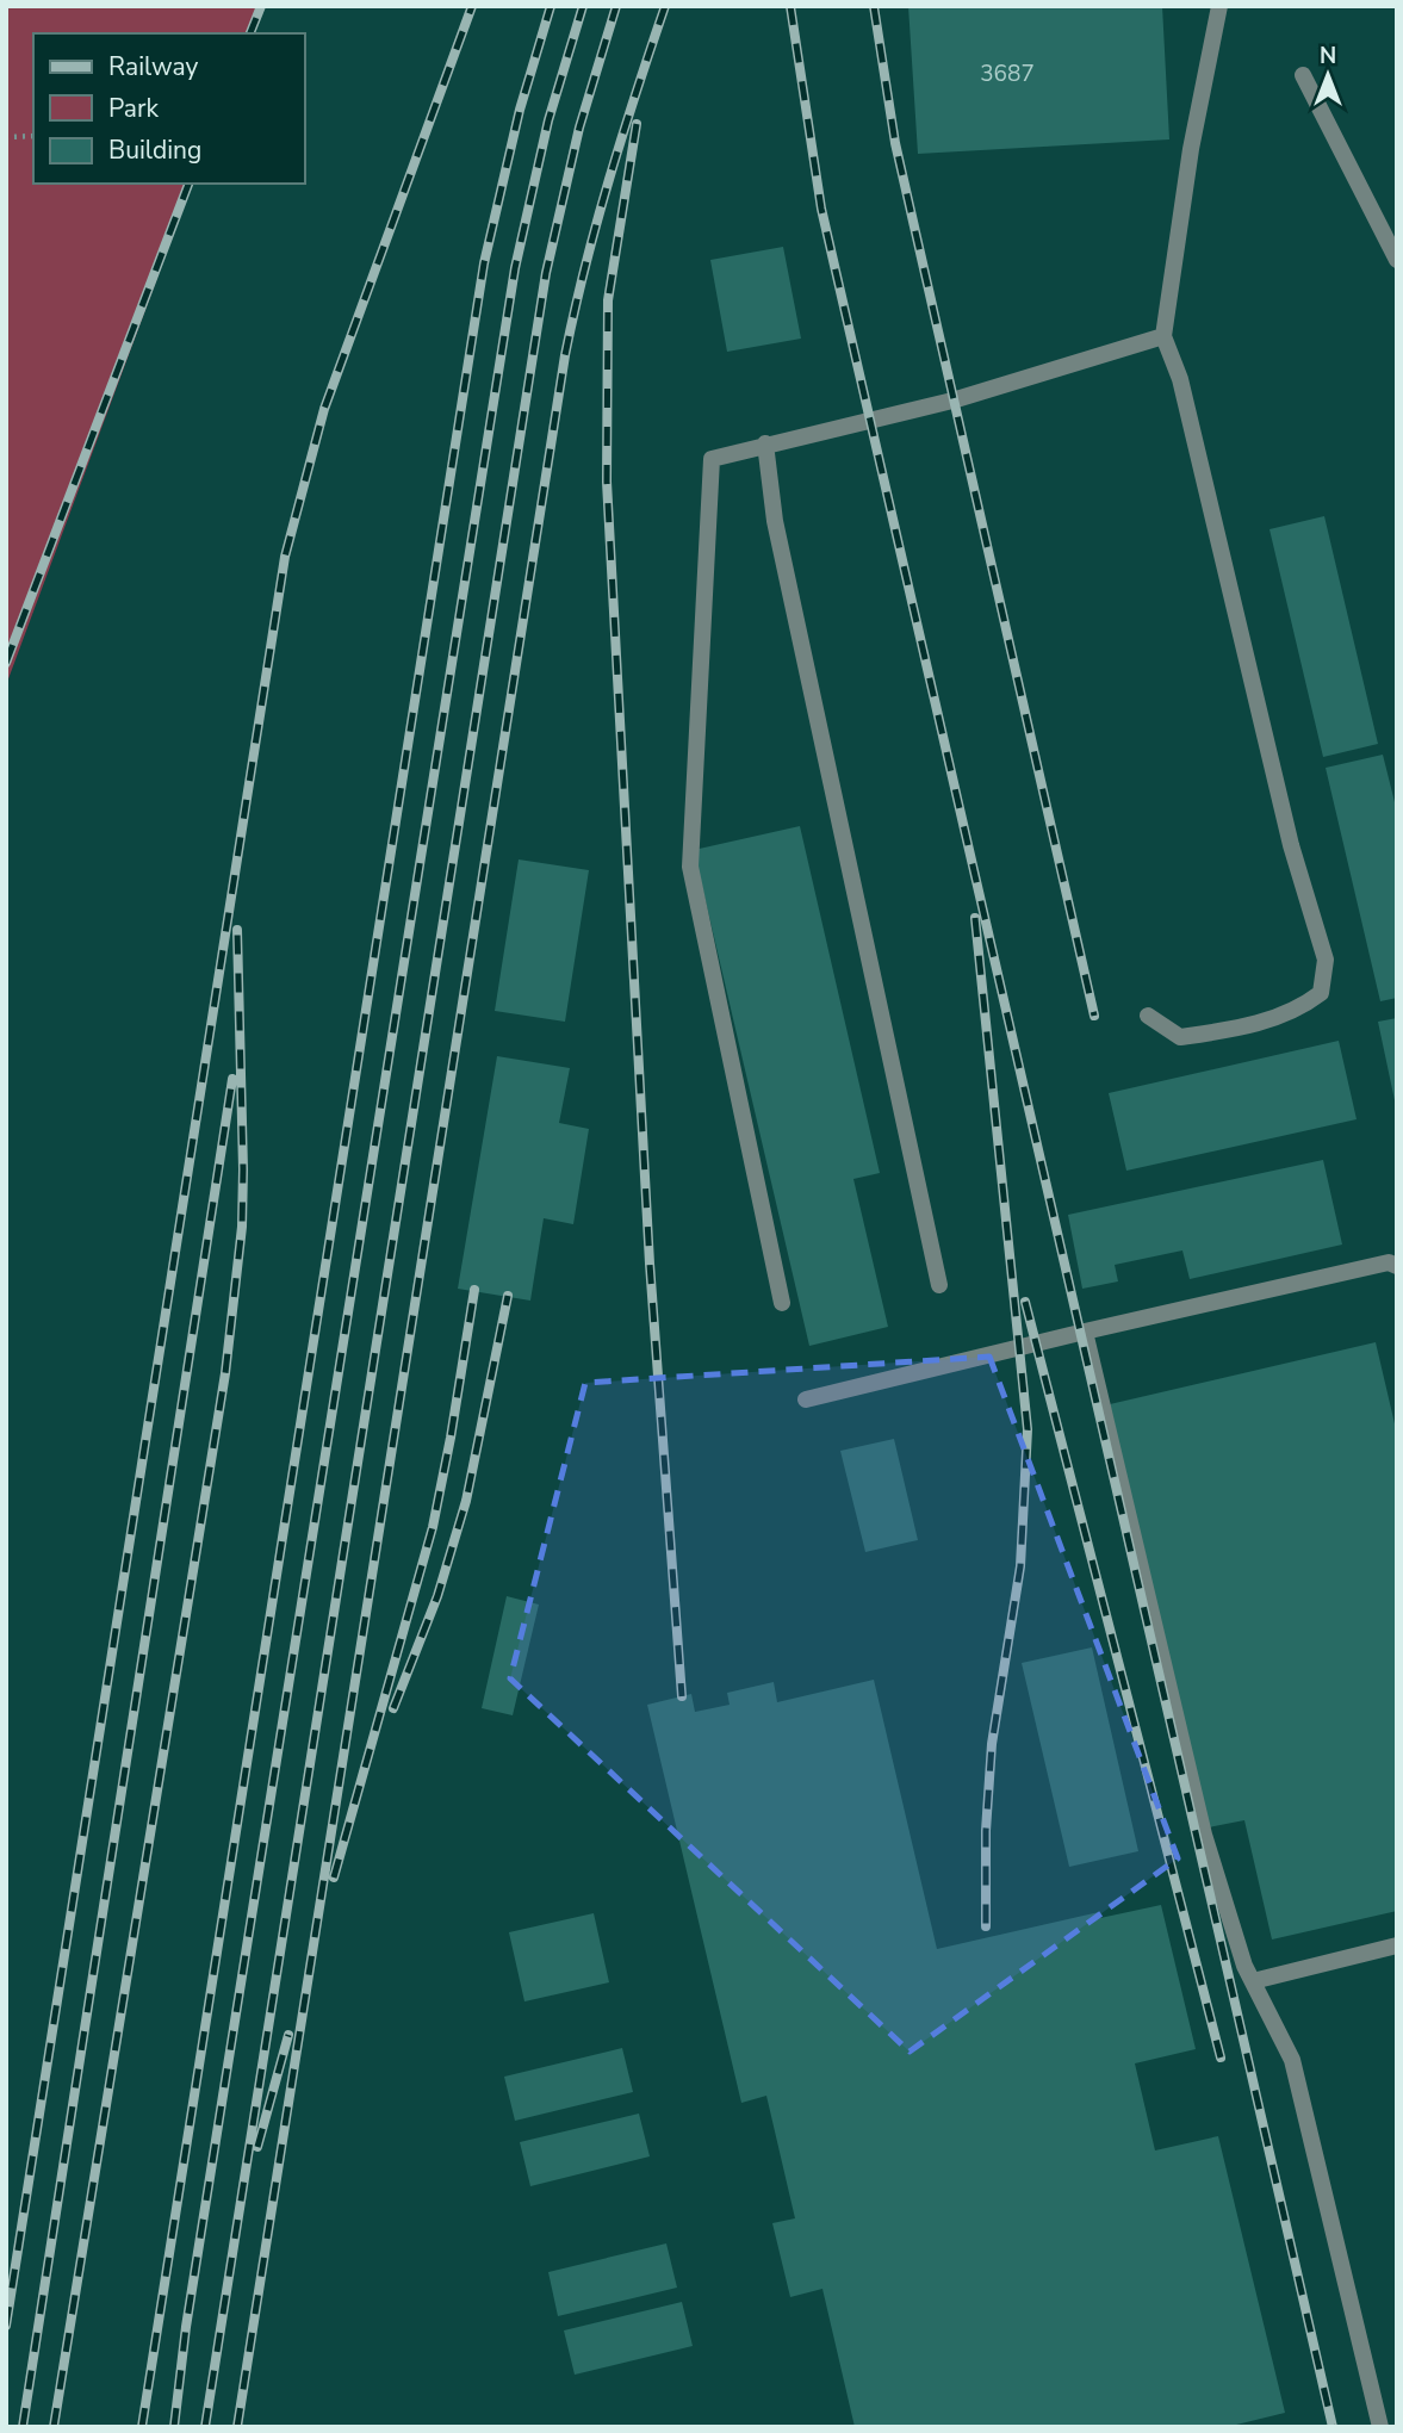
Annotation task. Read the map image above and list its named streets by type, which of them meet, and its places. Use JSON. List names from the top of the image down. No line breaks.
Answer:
{"house_numbers":["3687"],"legend":["Railway","Park","Building"],"north":"top"}
